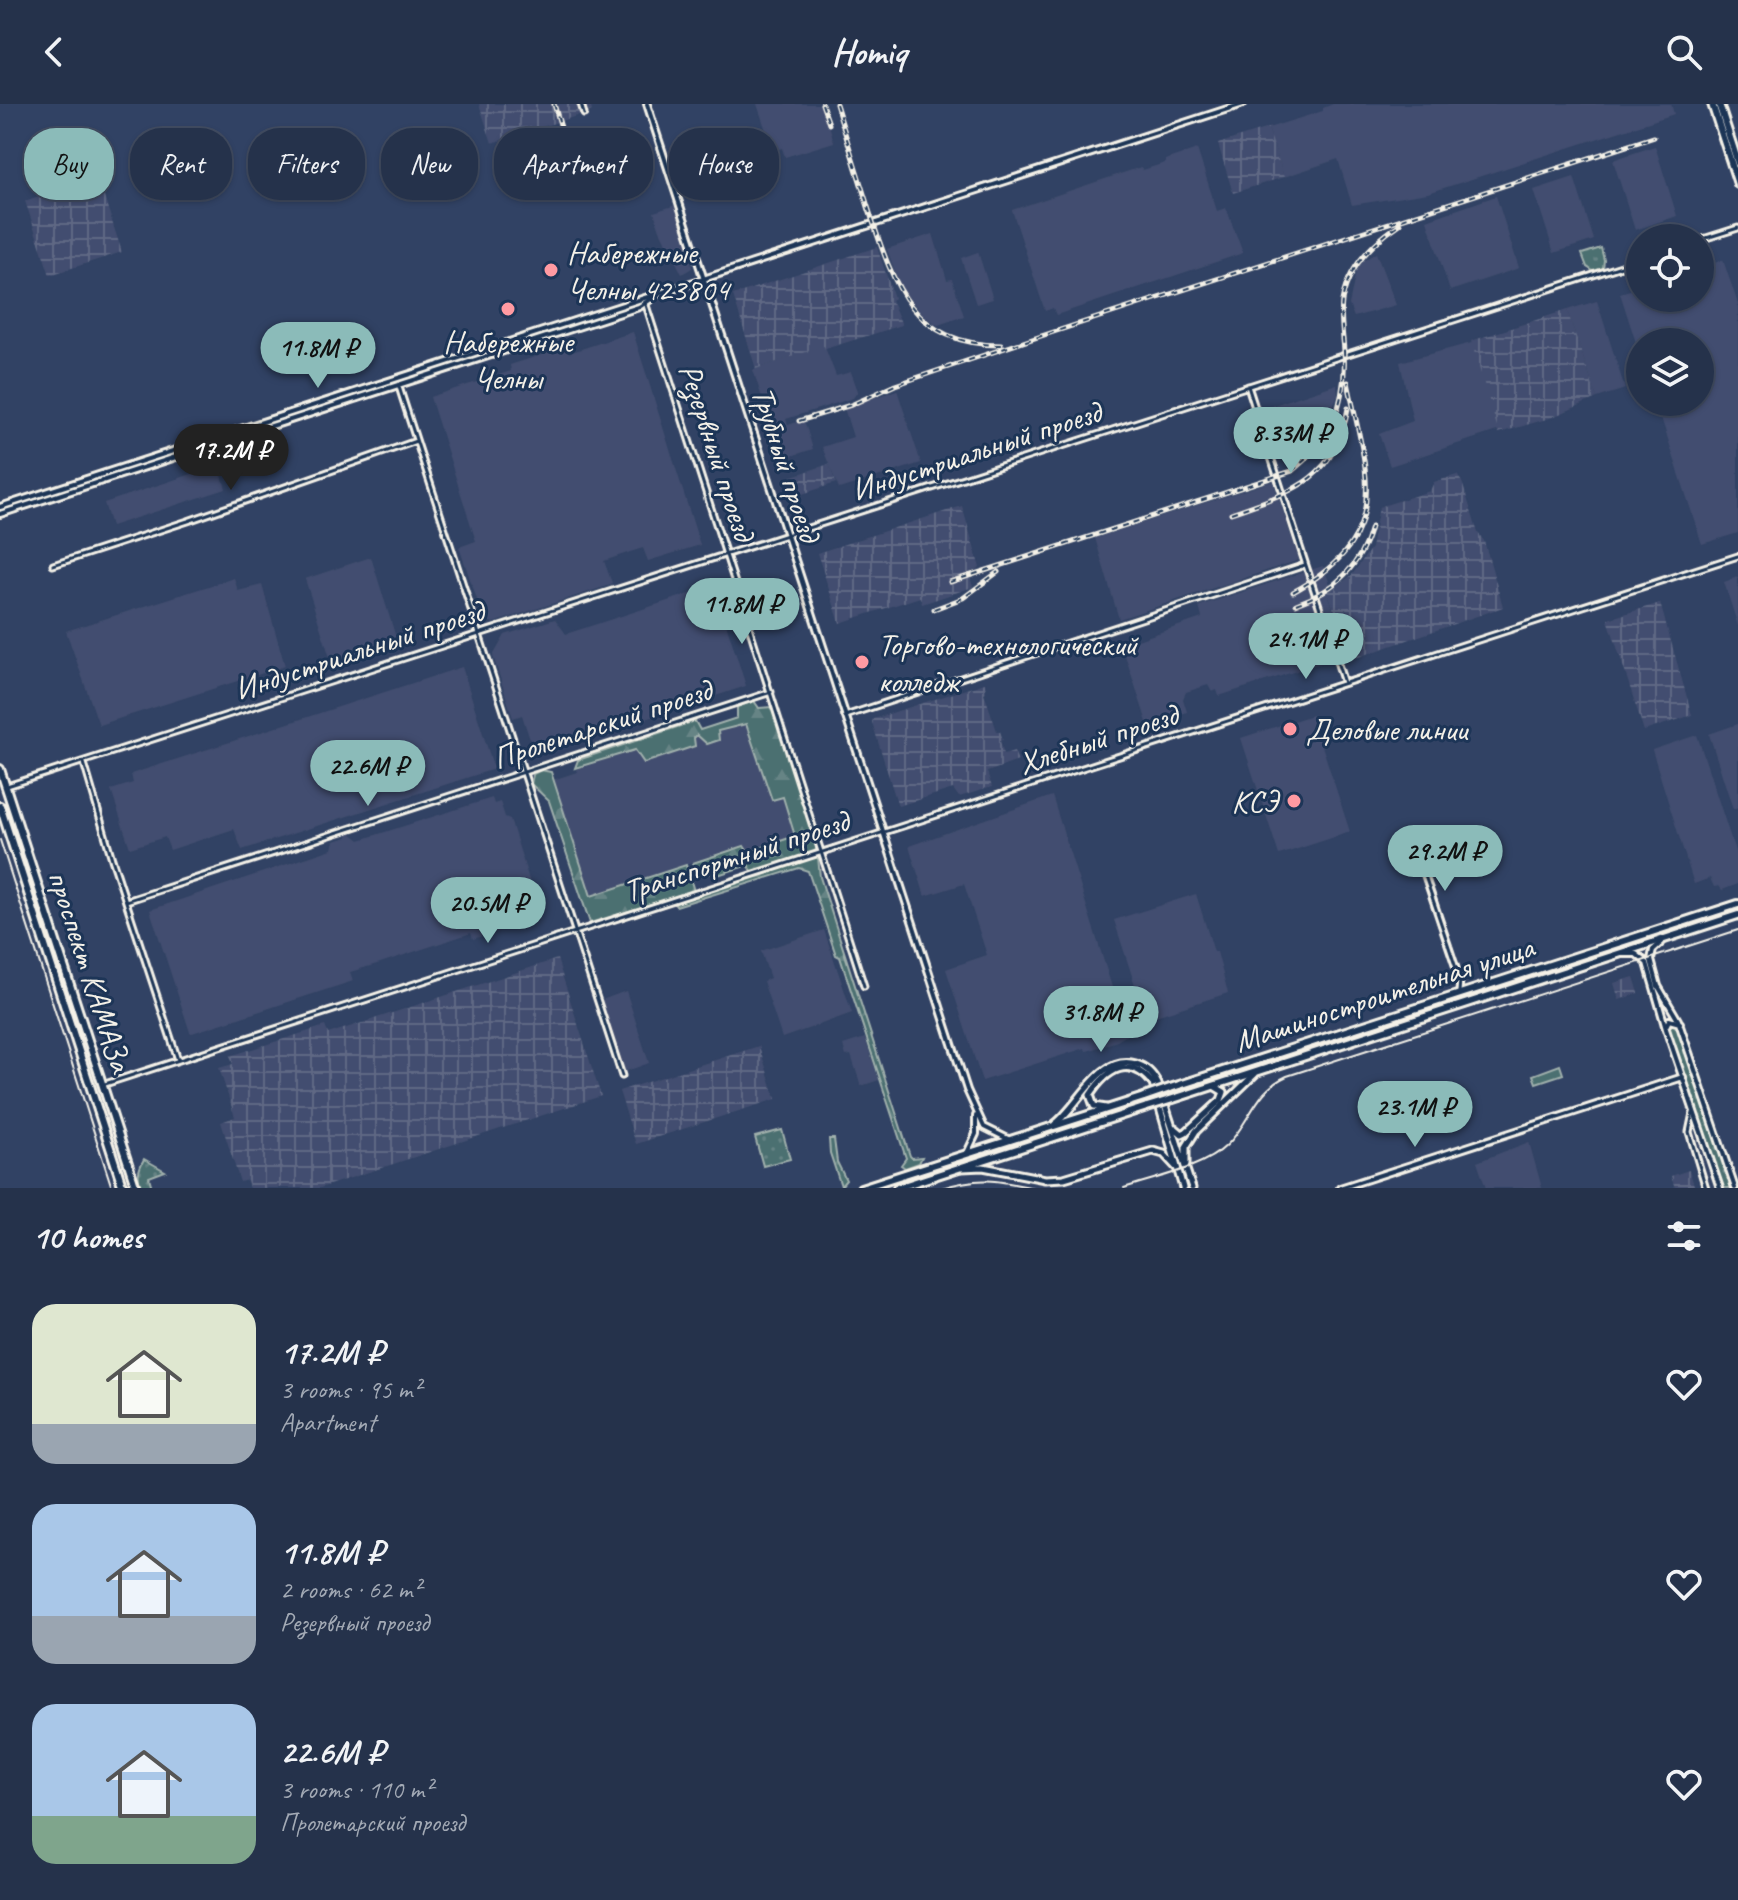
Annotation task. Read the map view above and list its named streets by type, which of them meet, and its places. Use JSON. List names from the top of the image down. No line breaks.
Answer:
{"streets":{"main road":["проспект КАМАЗа","Машиностроительная улица"],"street":["Индустриальный проезд","Резервный проезд","Трубный проезд","Пролетарский проезд","Хлебный проезд","Транспортный проезд"]},"crossings":[["Индустриальный проезд","Резервный проезд"],["Индустриальный проезд","Трубный проезд"],["Индустриальный проезд","проспект КАМАЗа"],["Резервный проезд","Пролетарский проезд"],["Резервный проезд","Транспортный проезд"],["Трубный проезд","Хлебный проезд"],["Трубный проезд","Транспортный проезд"],["Хлебный проезд","Транспортный проезд"],["Транспортный проезд","проспект КАМАЗа"]],"places":["Набережные Челны 423804","Набережные Челны","Торгово-технологический колледж","Деловые линии","КСЭ"],"page":{"header":"Homiq","chip":["Buy","Rent","Filters","New","Apartment","House"],"price":["11.8M ₽","8.33M ₽","17.2M ₽","11.8M ₽","24.1M ₽","22.6M ₽","29.2M ₽","20.5M ₽","31.8M ₽","23.1M ₽"],"heading":"10 homes","list":[{"name":"17.2M ₽","note":"3 rooms · 95 m² · Apartment"},{"name":"11.8M ₽","note":"2 rooms · 62 m² · Резервный проезд"},{"name":"22.6M ₽","note":"3 rooms · 110 m² · Пролетарский проезд"}]}}
